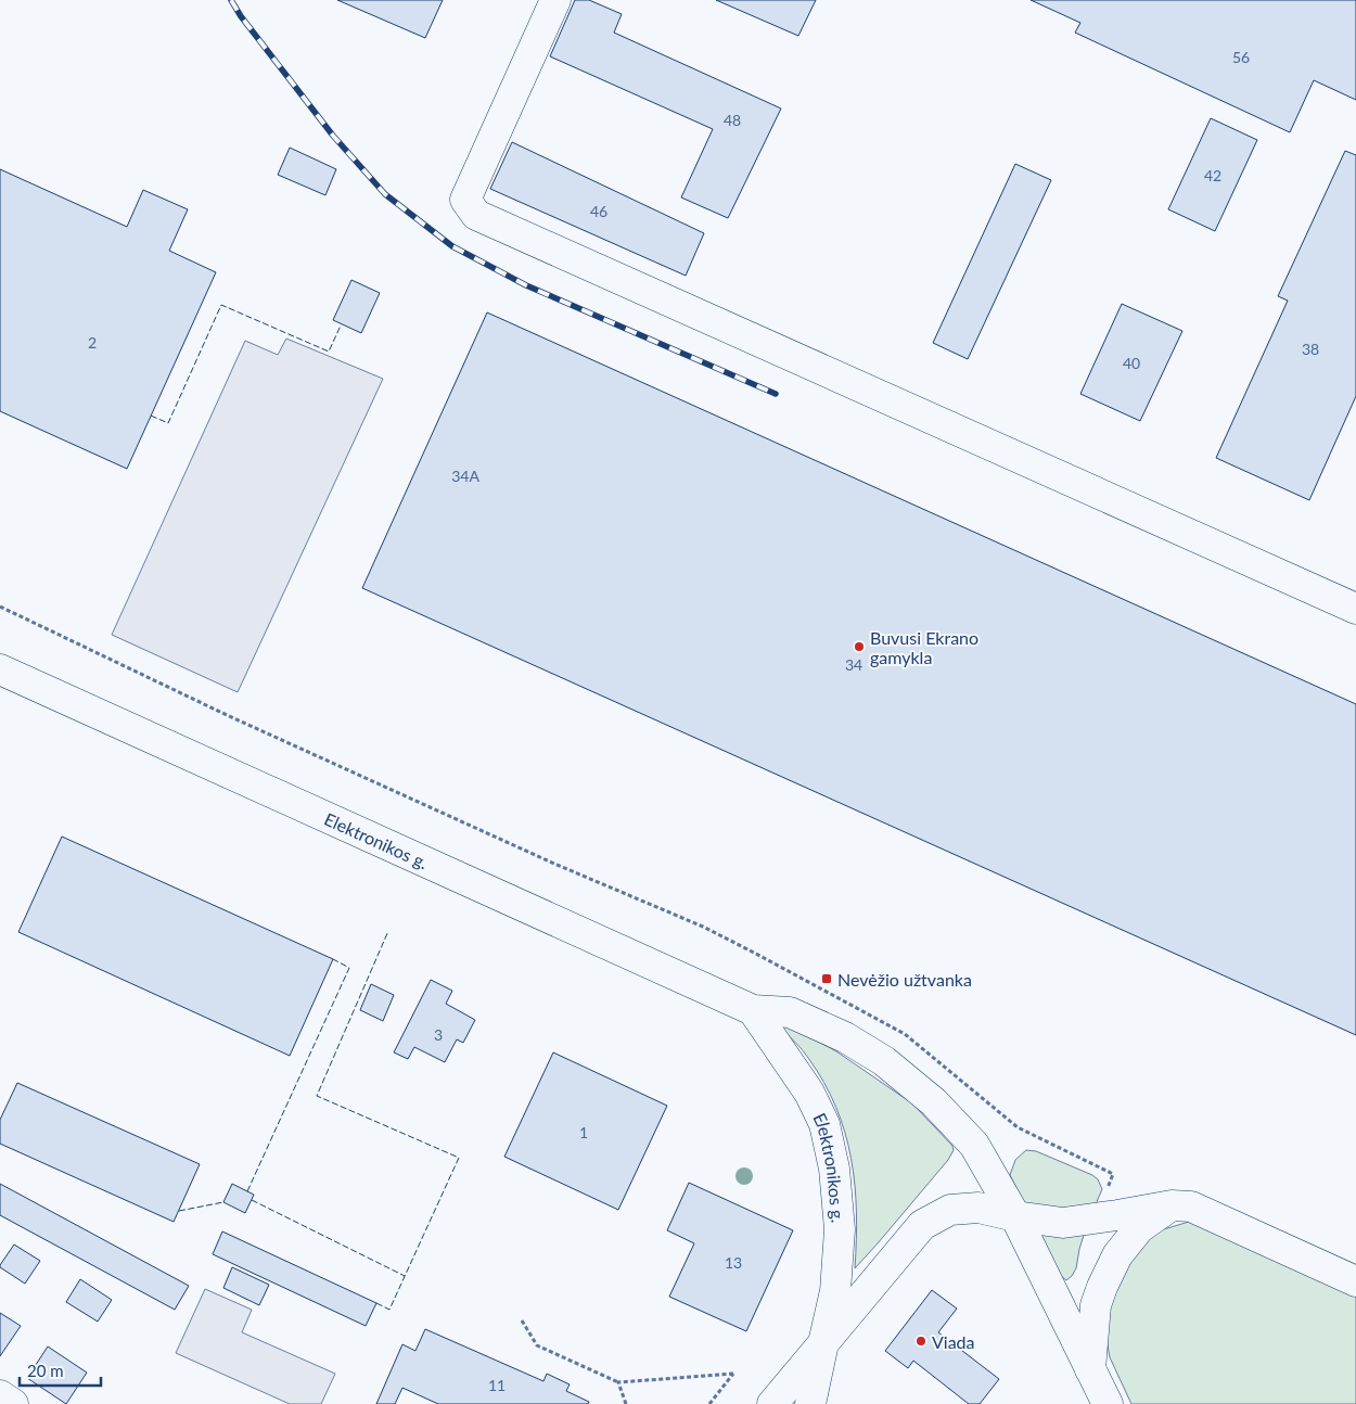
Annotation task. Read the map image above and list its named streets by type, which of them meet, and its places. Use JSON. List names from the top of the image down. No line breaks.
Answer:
{"streets":{"main road":["Elektronikos g."]},"places":{"other":["Buvusi Ekrano gamykla","Viada"],"transit":["Nevėžio užtvanka"]},"house_numbers":["56","48","42","46","2","38","40","34A","34","3","1","13","11"],"scale_bar":"20 m"}
